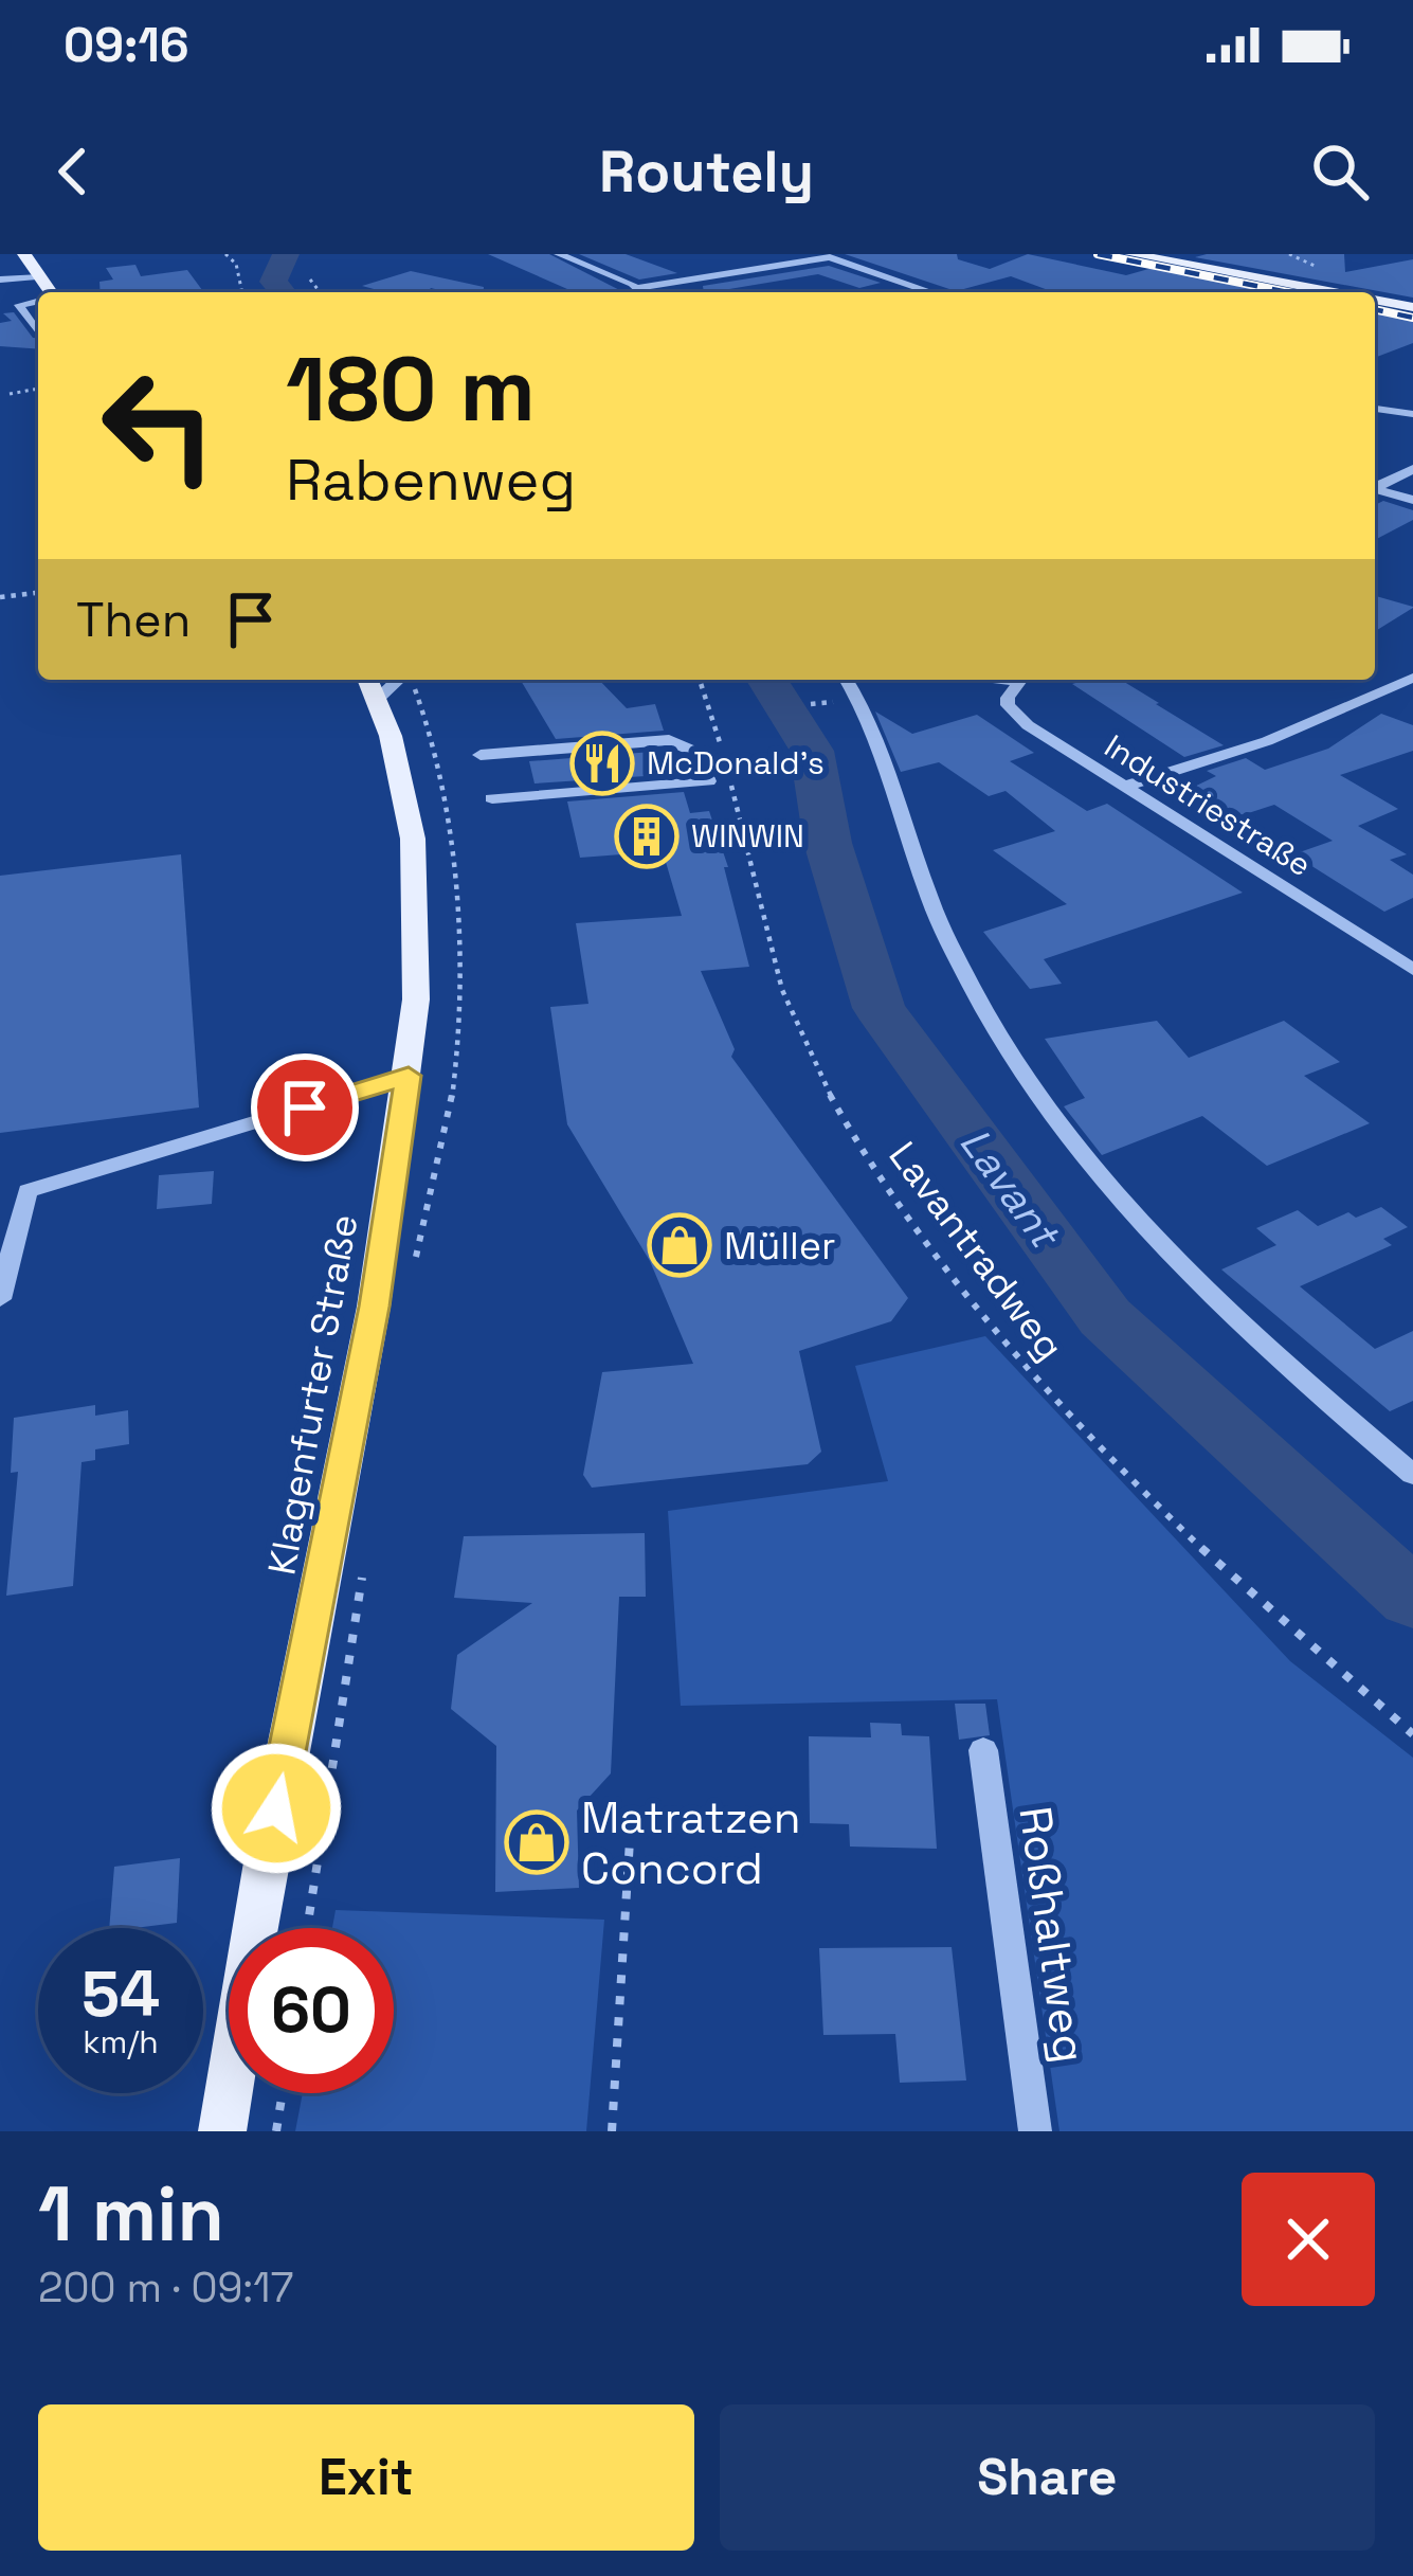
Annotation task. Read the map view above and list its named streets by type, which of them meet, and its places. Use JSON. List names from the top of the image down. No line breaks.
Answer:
{"streets":{"main road":["Klagenfurter Straße"],"street":["Industriestraße","Roßhaltweg"],"path":["Lavantradweg"]},"water":["Lavant"],"places":{"restaurant":["McDonald's"],"building":["WINWIN"],"shop":["Müller","Matratzen Concord"]},"page":{"status":"09:16","header":"Routely","turn":["180 m","Rabenweg"],"then":"Then","speed":"54 km/h","limit":"60","heading":["1 min","200 m · 09:17"],"buttons":["Exit","Share"]}}
